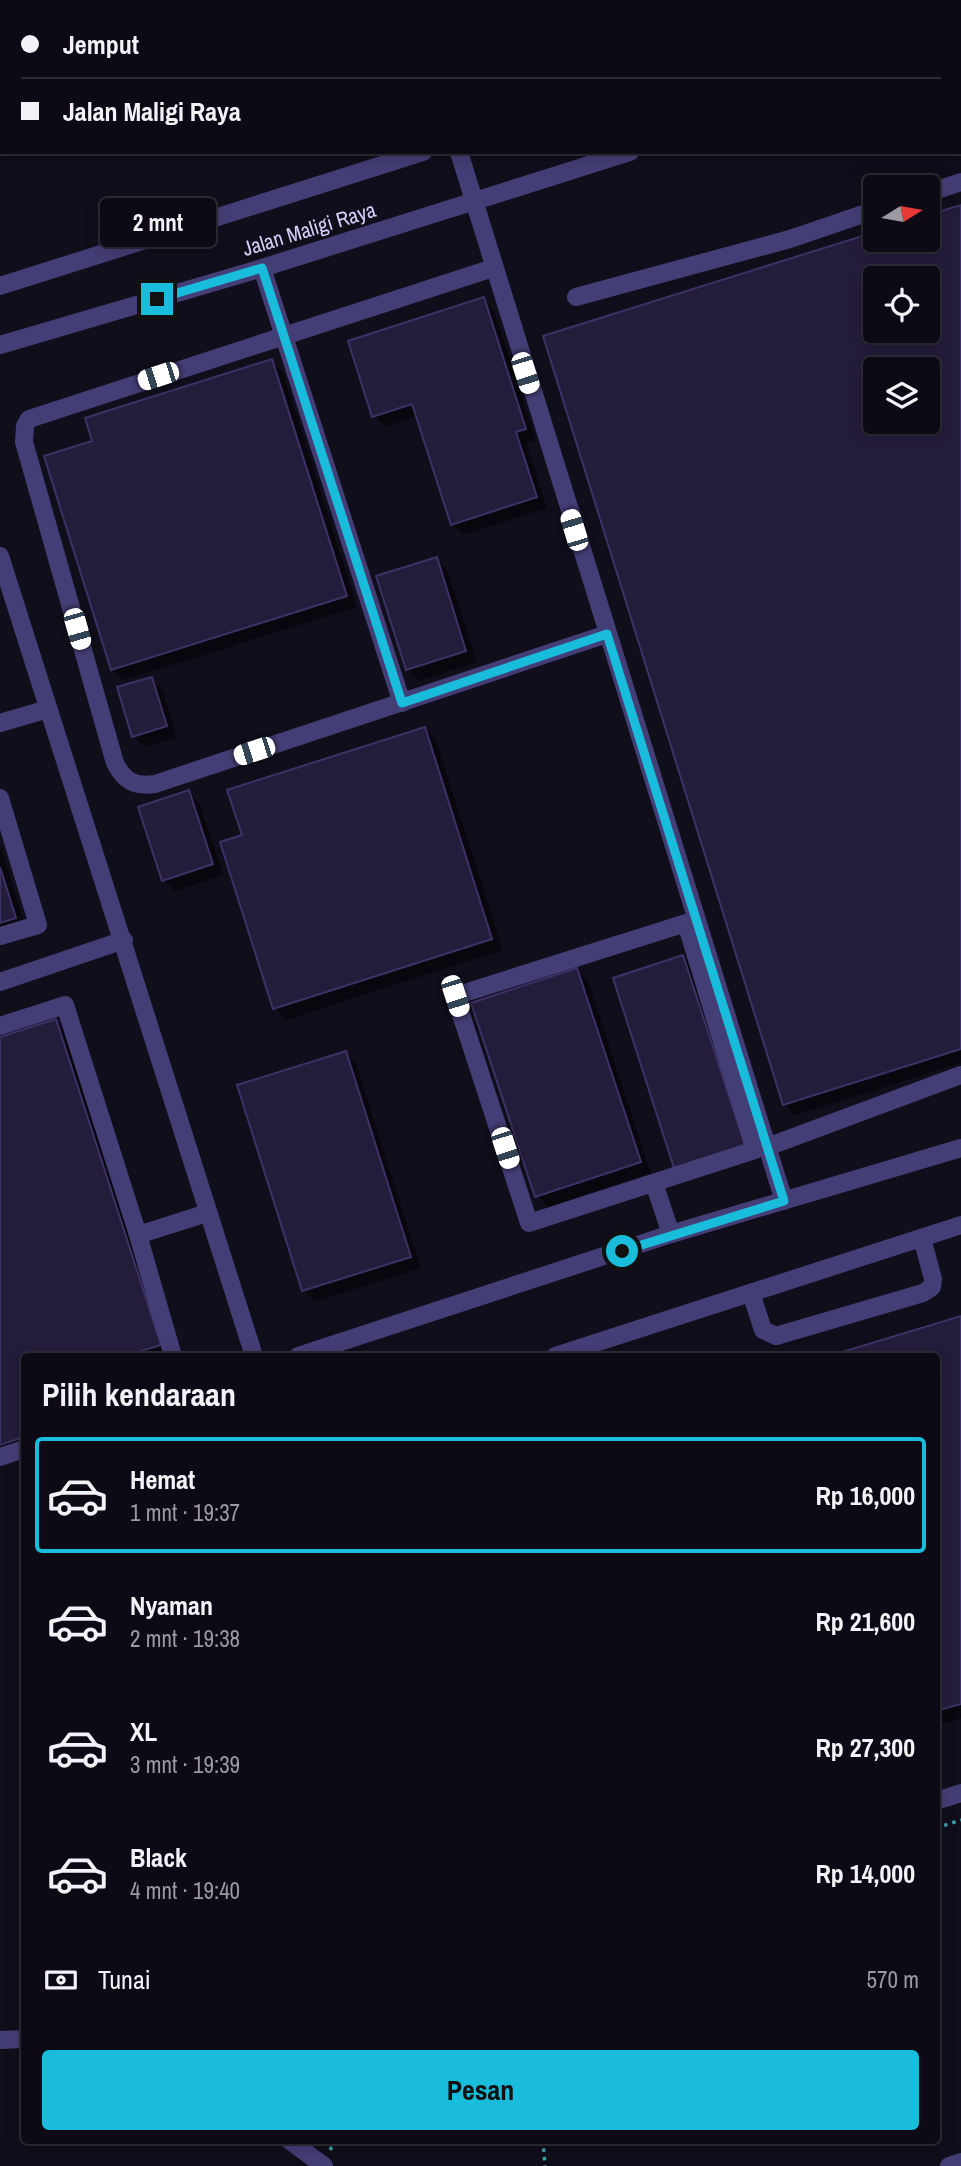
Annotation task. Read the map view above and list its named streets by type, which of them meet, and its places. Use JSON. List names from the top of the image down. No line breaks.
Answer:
{"streets":{"street":["Jalan Maligi Raya"]},"north":"right","page":{"banner":["Jemput","Jalan Maligi Raya"],"bubble":"2 mnt","heading":"Pilih kendaraan","list":[{"name":"Hemat","note":"1 mnt · 19:37","value":"Rp 16,000"},{"name":"Nyaman","note":"2 mnt · 19:38","value":"Rp 21,600"},{"name":"XL","note":"3 mnt · 19:39","value":"Rp 27,300"},{"name":"Black","note":"4 mnt · 19:40","value":"Rp 14,000"}],"pay":["Tunai","570 m"],"buttons":"Pesan"}}
